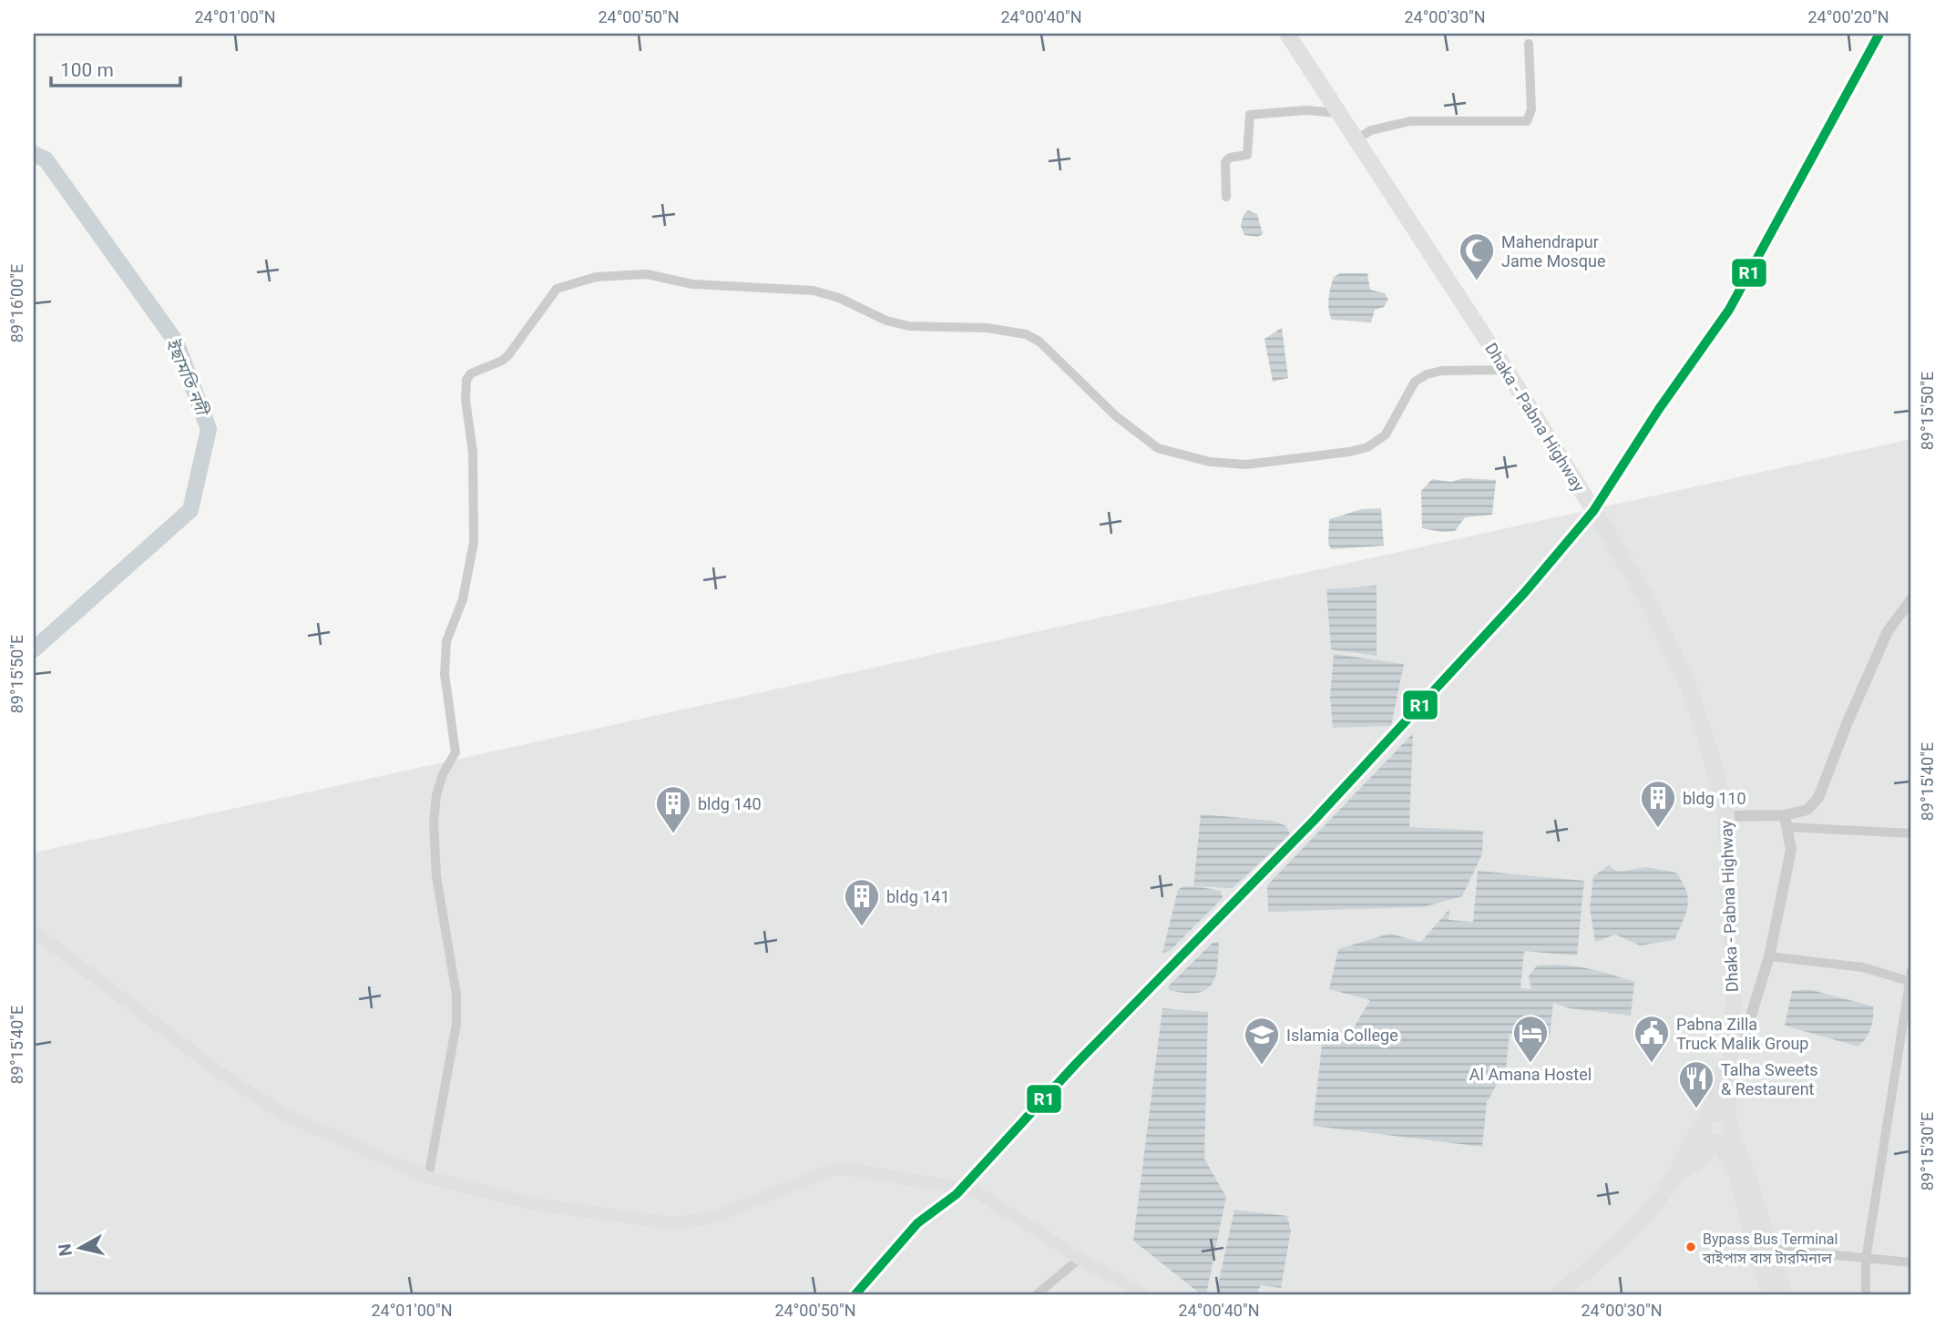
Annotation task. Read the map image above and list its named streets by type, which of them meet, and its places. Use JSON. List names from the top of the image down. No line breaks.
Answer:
{"streets":{"highway":["Dhaka - Pabna Highway"]},"water":["ইছামতি নদী"],"places":{"mosque":["Mahendrapur Jame Mosque"],"building":["bldg 110","bldg 140","bldg 141"],"hotel":["Al Amana Hostel"],"public building":["Pabna Zilla Truck Malik Group"],"school or university":["Islamia College"],"restaurant":["Talha Sweets & Restaurent"],"other":["Bypass Bus Terminal বাইপাস বাস টারমিনাল"]},"lines":["transit line R1"],"scale_bar":"100 m","north":"left","coordinates":["24°01'00\"N","24°00'50\"N","24°00'40\"N","24°00'30\"N","24°00'20\"N","89°16'00\"E","89°15'50\"E","89°15'40\"E","89°15'30\"E"]}
